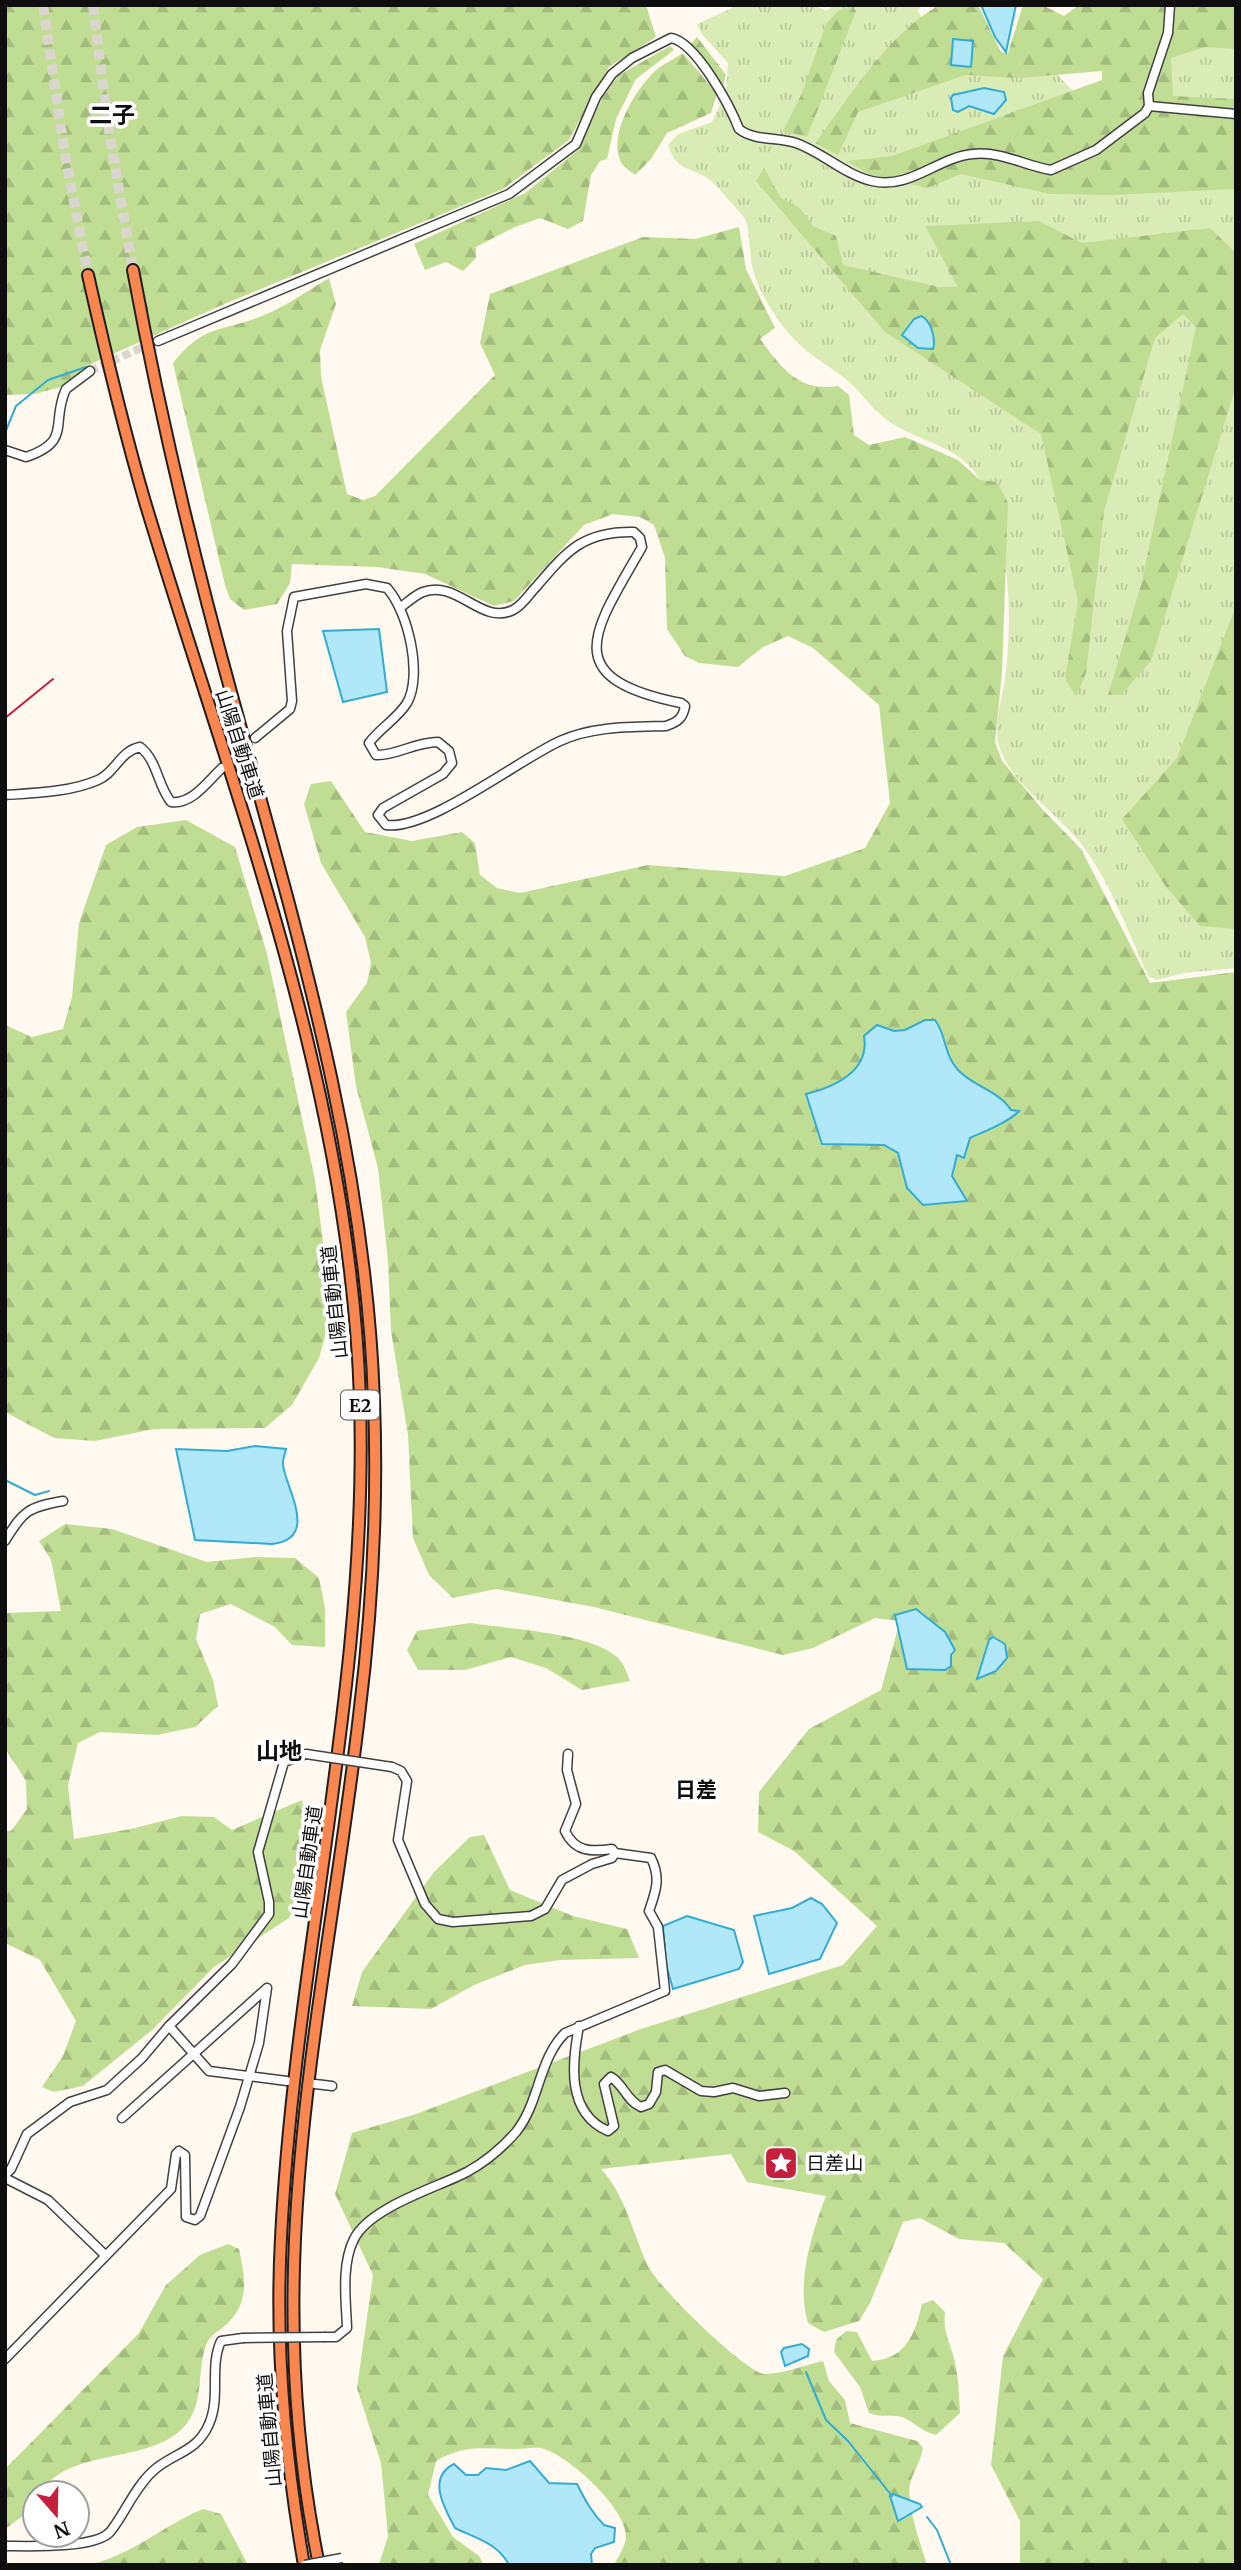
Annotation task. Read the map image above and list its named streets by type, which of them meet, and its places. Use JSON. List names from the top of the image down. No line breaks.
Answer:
{"streets":{"highway":["山陽自動車道","E2"]},"districts":["二子","山地","日差"],"places":{"place":["日差山"]},"north":"bottom"}
